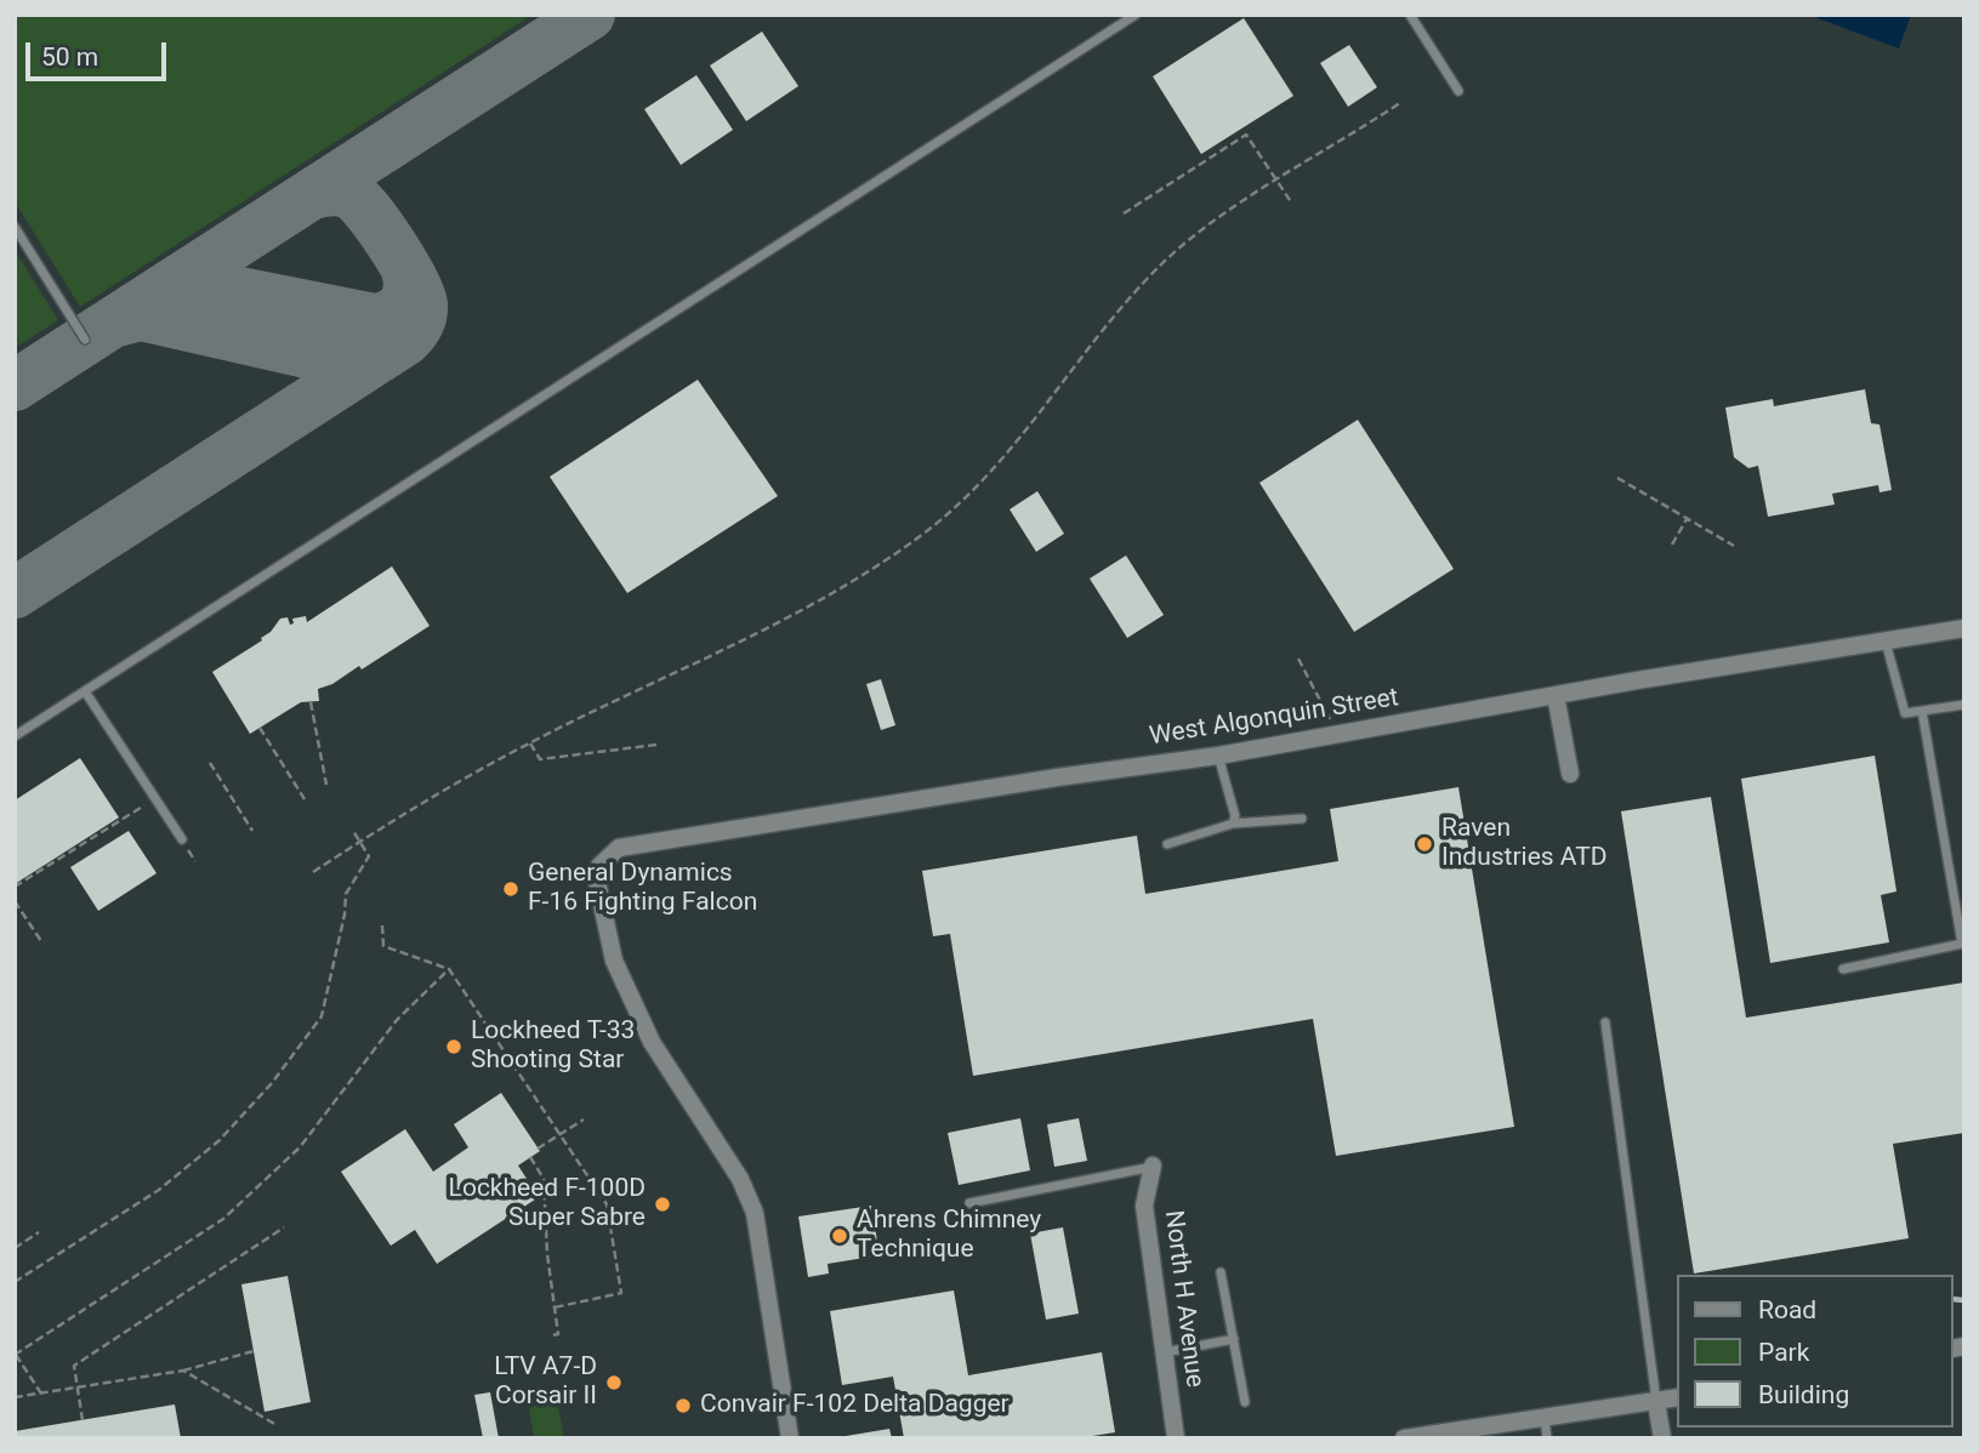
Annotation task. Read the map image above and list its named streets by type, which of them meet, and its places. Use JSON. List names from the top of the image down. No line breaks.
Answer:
{"streets":{"street":["West Algonquin Street","North H Avenue"]},"places":["Raven Industries ATD","General Dynamics F-16 Fighting Falcon","Lockheed T-33 Shooting Star","Lockheed F-100D Super Sabre","Ahrens Chimney Technique","LTV A7-D Corsair II","Convair F-102 Delta Dagger"],"legend":["Road","Park","Building"],"scale_bar":"50 m"}
